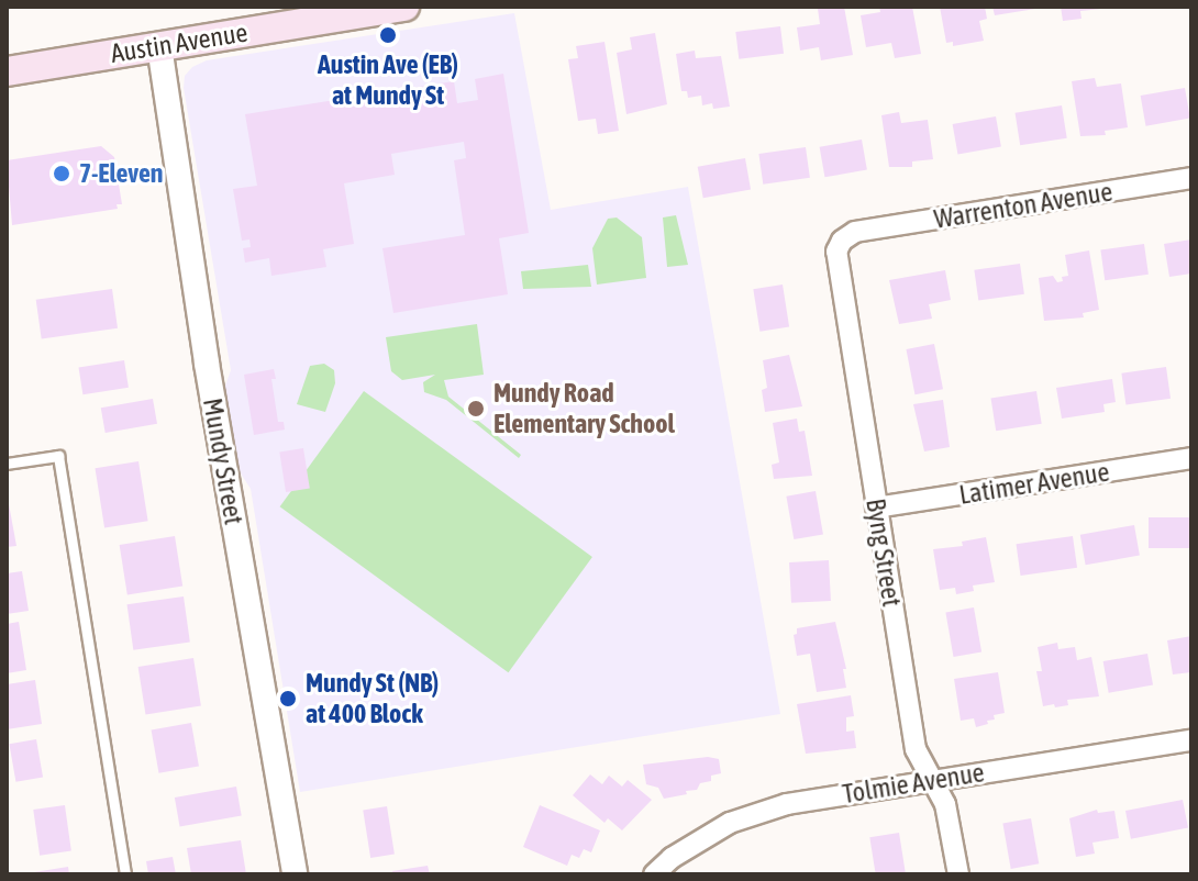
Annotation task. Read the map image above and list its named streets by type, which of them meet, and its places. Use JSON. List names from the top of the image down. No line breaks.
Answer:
{"streets":{"main road":["Austin Avenue"],"street":["Warrenton Avenue","Mundy Street","Latimer Avenue","Byng Street","Tolmie Avenue"]},"crossings":[["Austin Avenue","Mundy Street"],["Warrenton Avenue","Byng Street"],["Latimer Avenue","Byng Street"],["Byng Street","Tolmie Avenue"]],"places":["Austin Ave (EB) at Mundy St","7-Eleven","Mundy Road Elementary School","Mundy St (NB) at 400 Block"]}
